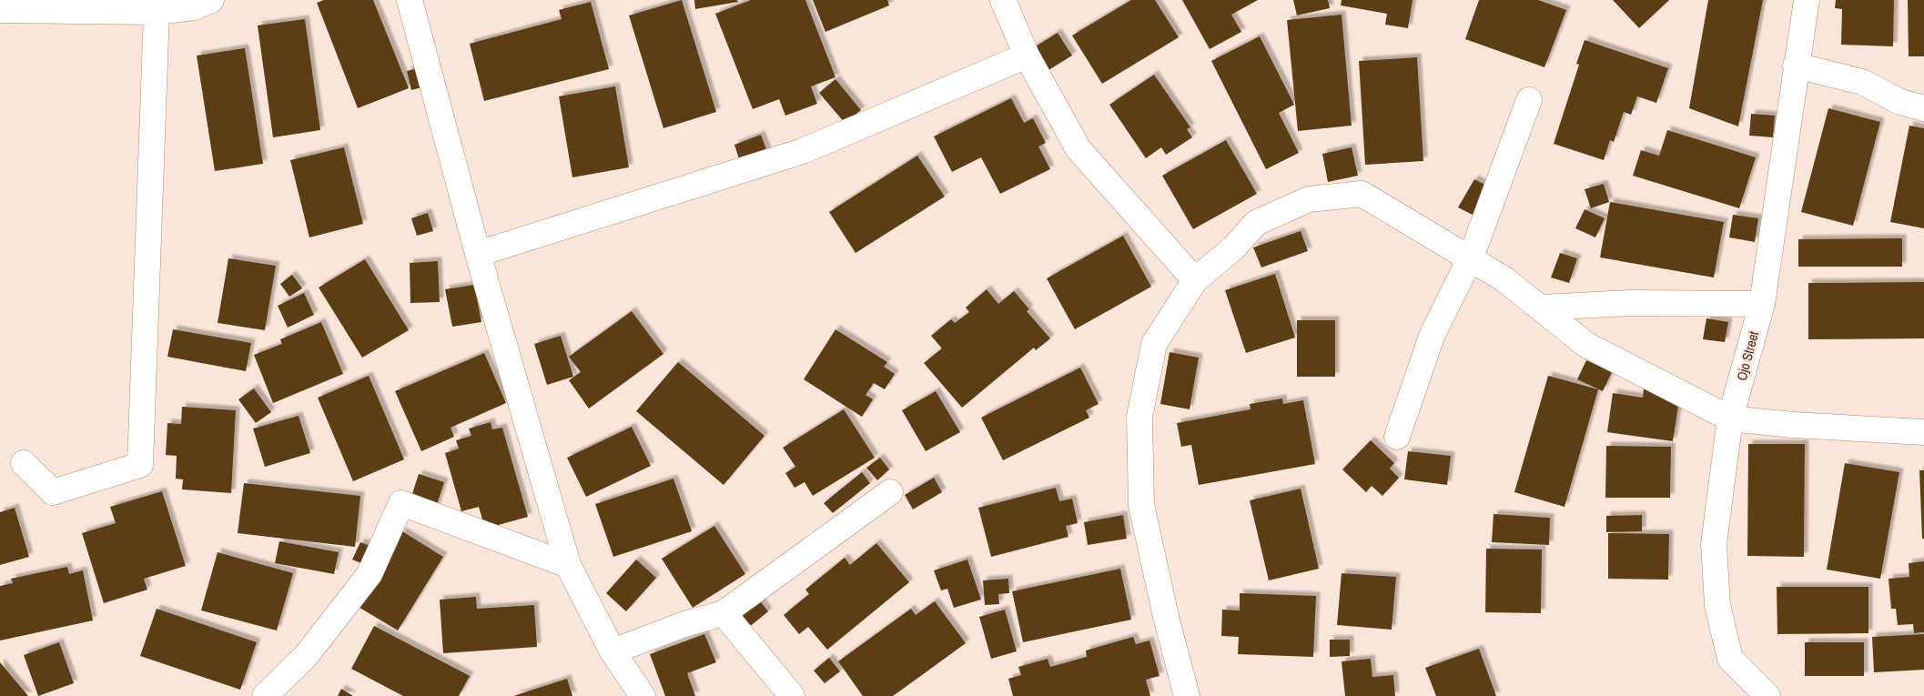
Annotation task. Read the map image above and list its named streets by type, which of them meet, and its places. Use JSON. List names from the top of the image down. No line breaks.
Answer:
{"streets":{"street":["Ojo Street"]}}
